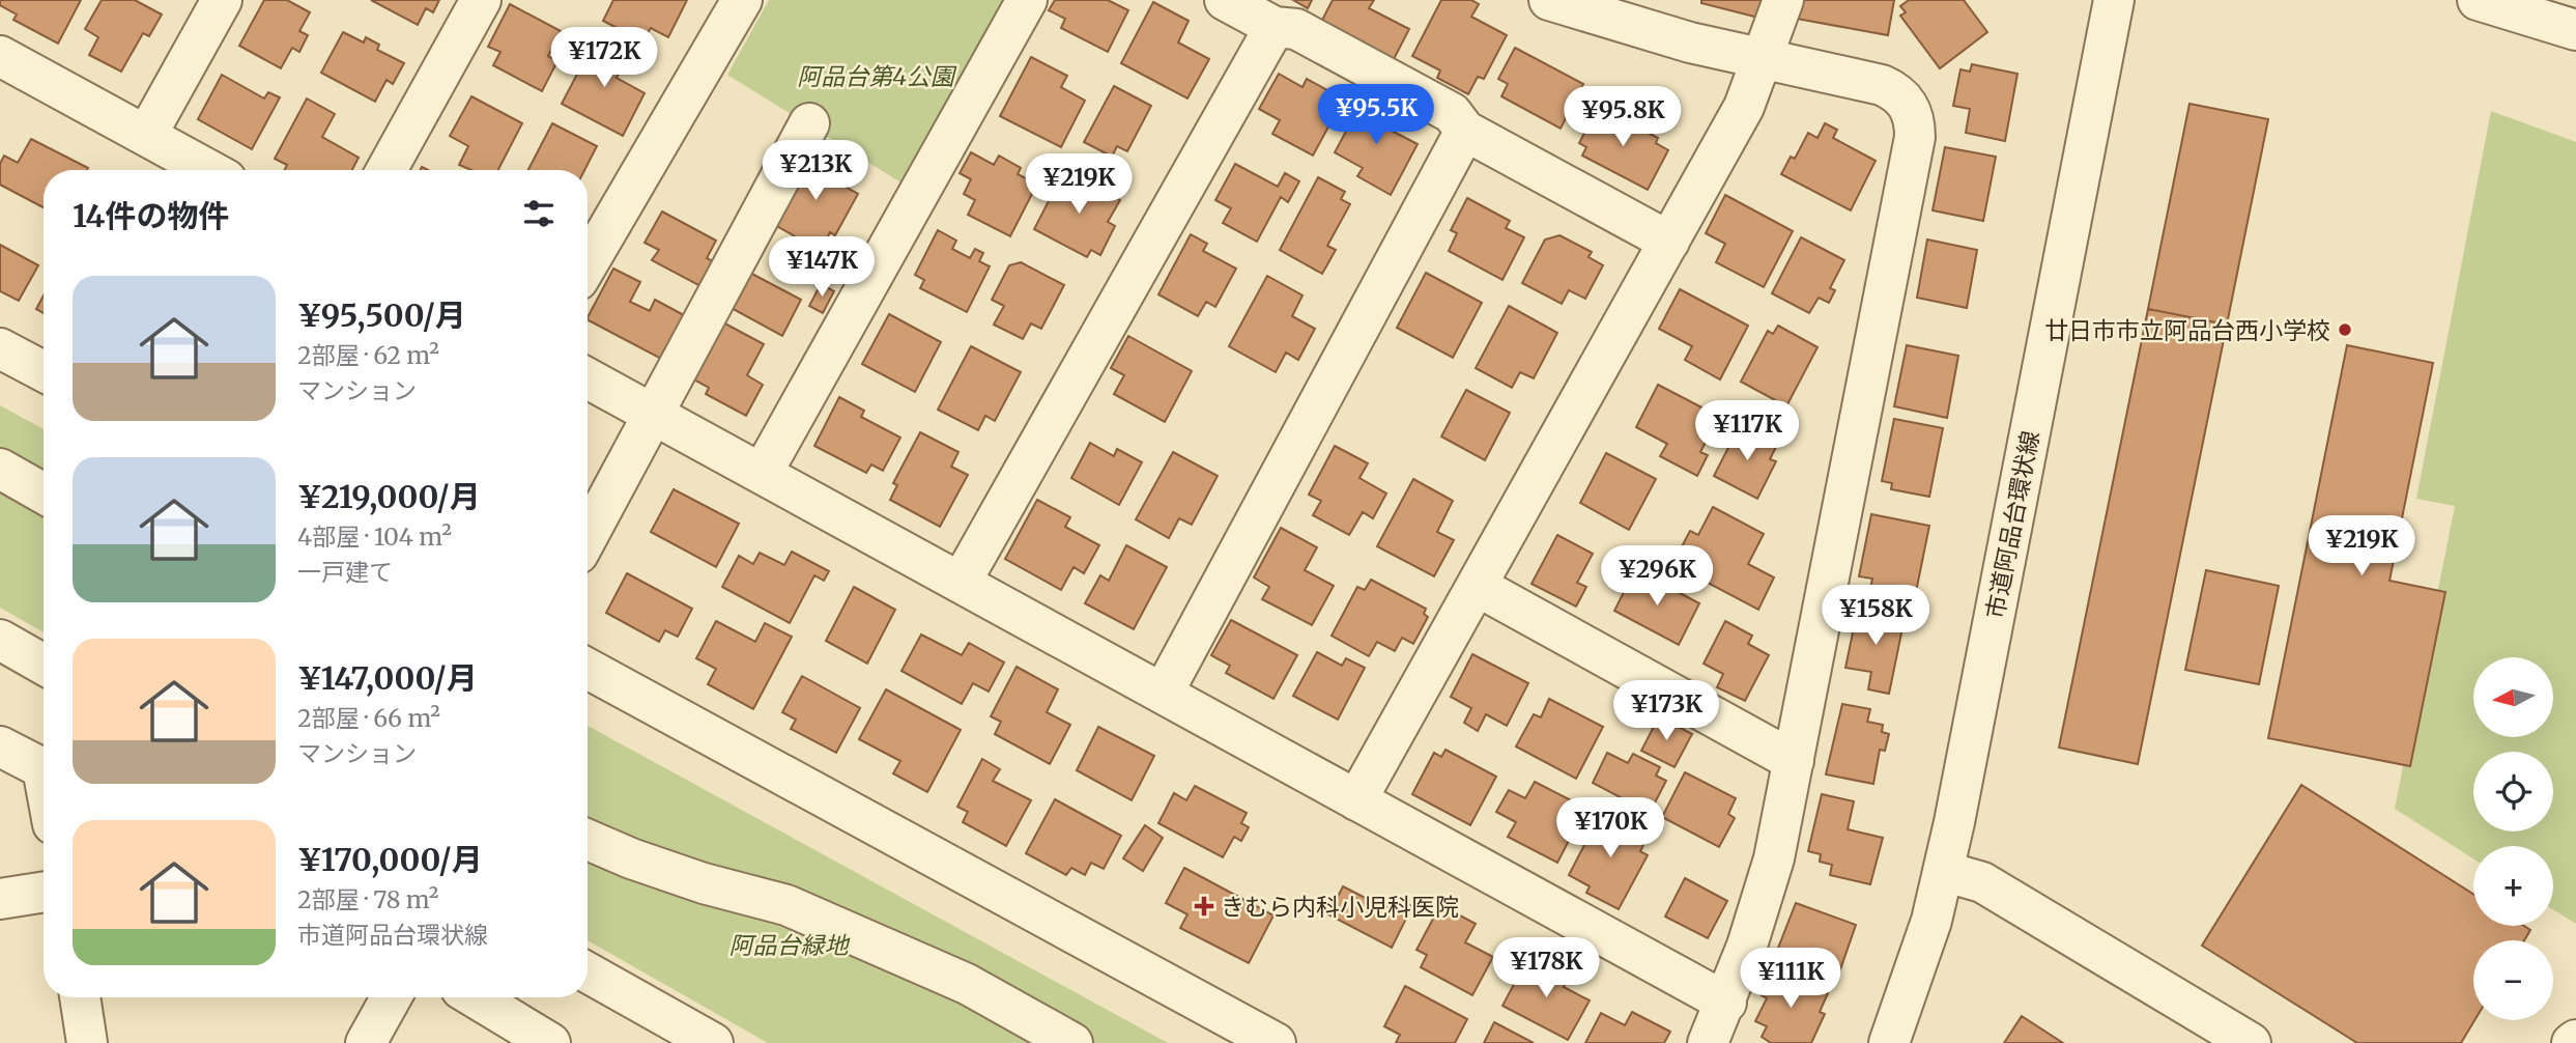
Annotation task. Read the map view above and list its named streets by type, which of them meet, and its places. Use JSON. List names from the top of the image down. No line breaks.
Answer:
{"streets":{"street":["市道阿品台環状線"]},"parks":["阿品台第4公園","阿品台緑地"],"places":{"other":["廿日市市立阿品台西小学校"],"health":["きむら内科小児科医院"]},"north":"left","page":{"price":["¥172K","¥95.5K","¥95.8K","¥213K","¥219K","¥147K","¥117K","¥219K","¥296K","¥158K","¥173K","¥170K","¥178K","¥111K"],"heading":"14件の物件","list":[{"name":"¥95,500/月","note":"2部屋 · 62 m² · マンション"},{"name":"¥219,000/月","note":"4部屋 · 104 m² · 一戸建て"},{"name":"¥147,000/月","note":"2部屋 · 66 m² · マンション"},{"name":"¥170,000/月","note":"2部屋 · 78 m² · 市道阿品台環状線"}],"map_buttons":["+","−"]}}
